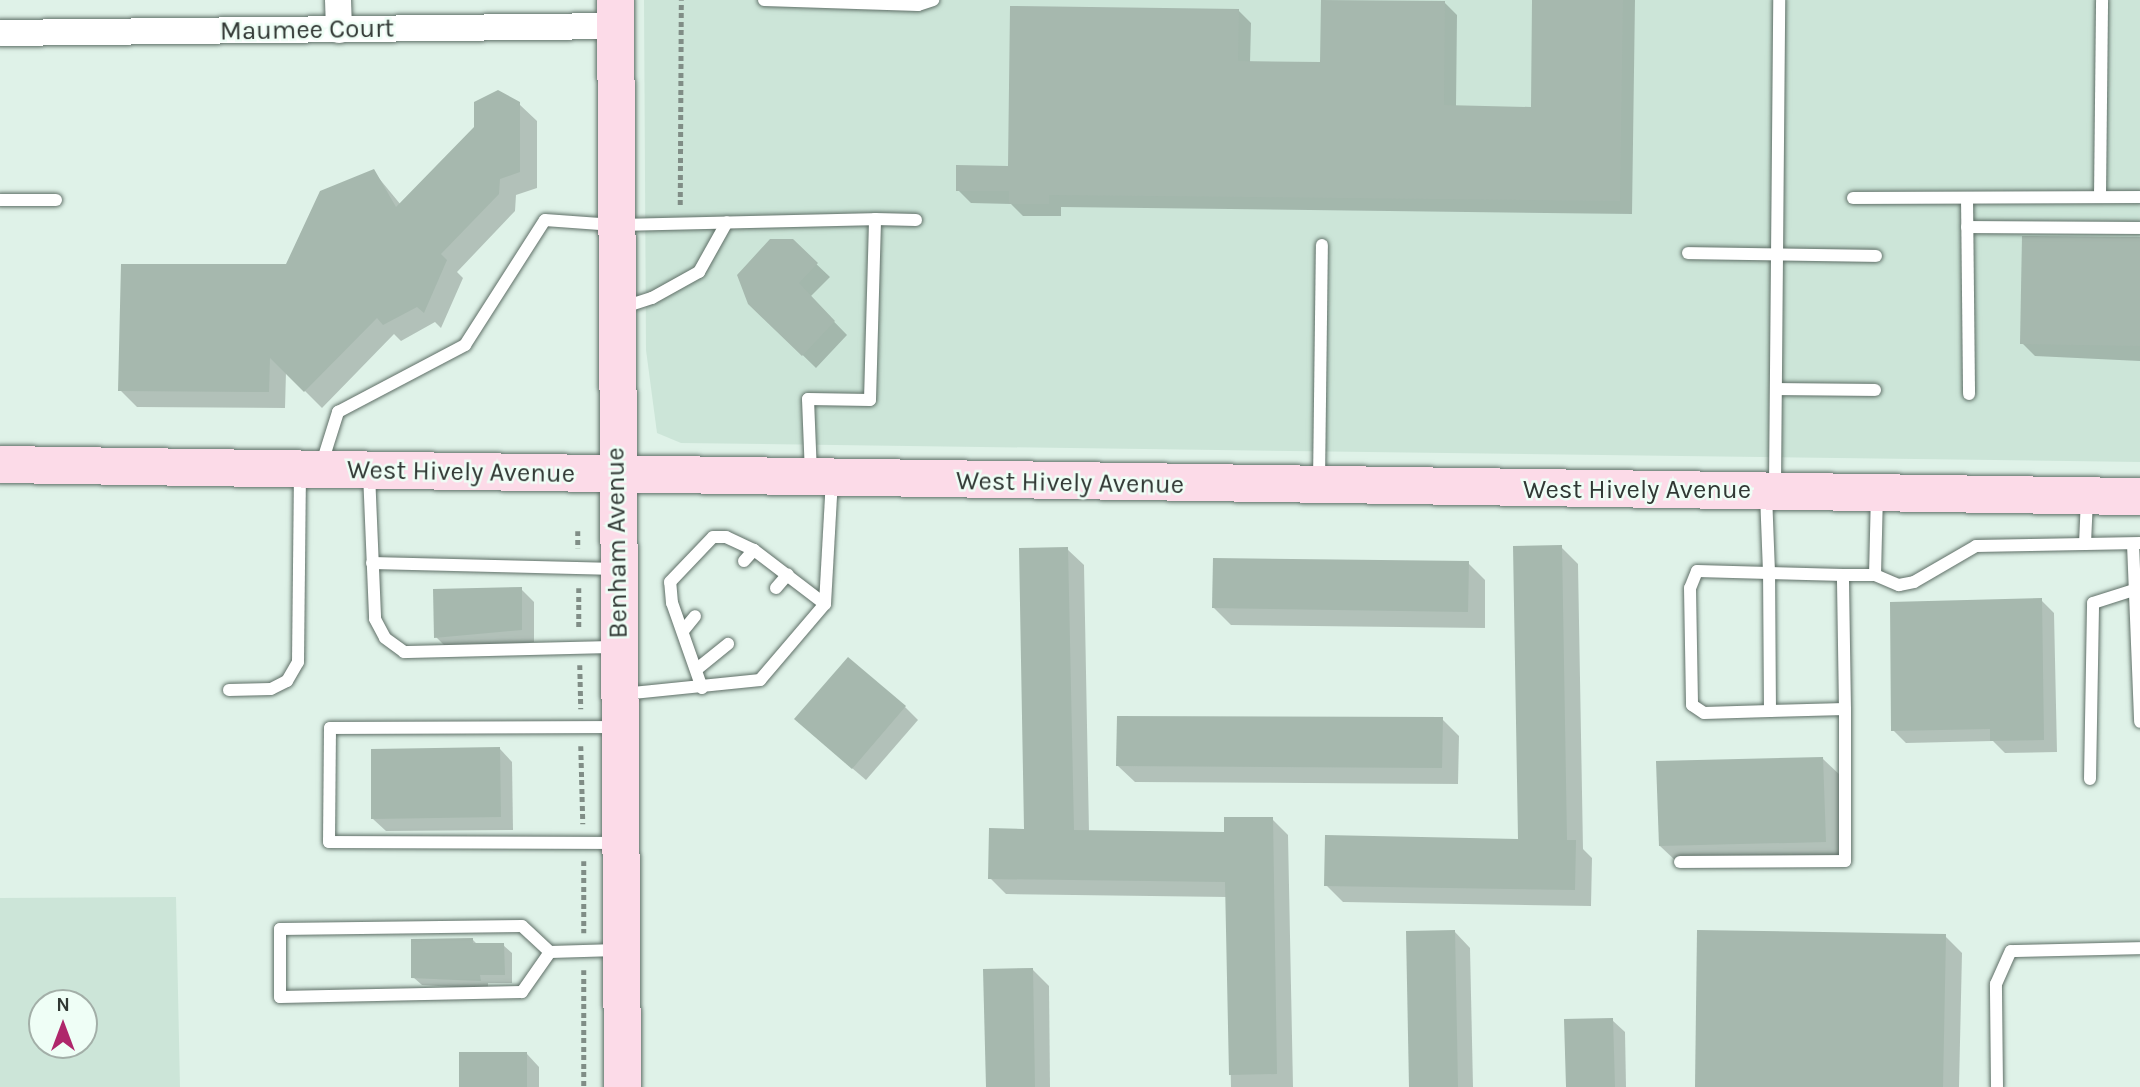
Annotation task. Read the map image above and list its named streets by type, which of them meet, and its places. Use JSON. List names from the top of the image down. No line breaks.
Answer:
{"streets":{"street":["Maumee Court","West Hively Avenue","Benham Avenue"]},"crossings":[["Maumee Court","Benham Avenue"],["West Hively Avenue","Benham Avenue"]],"north":"top"}
